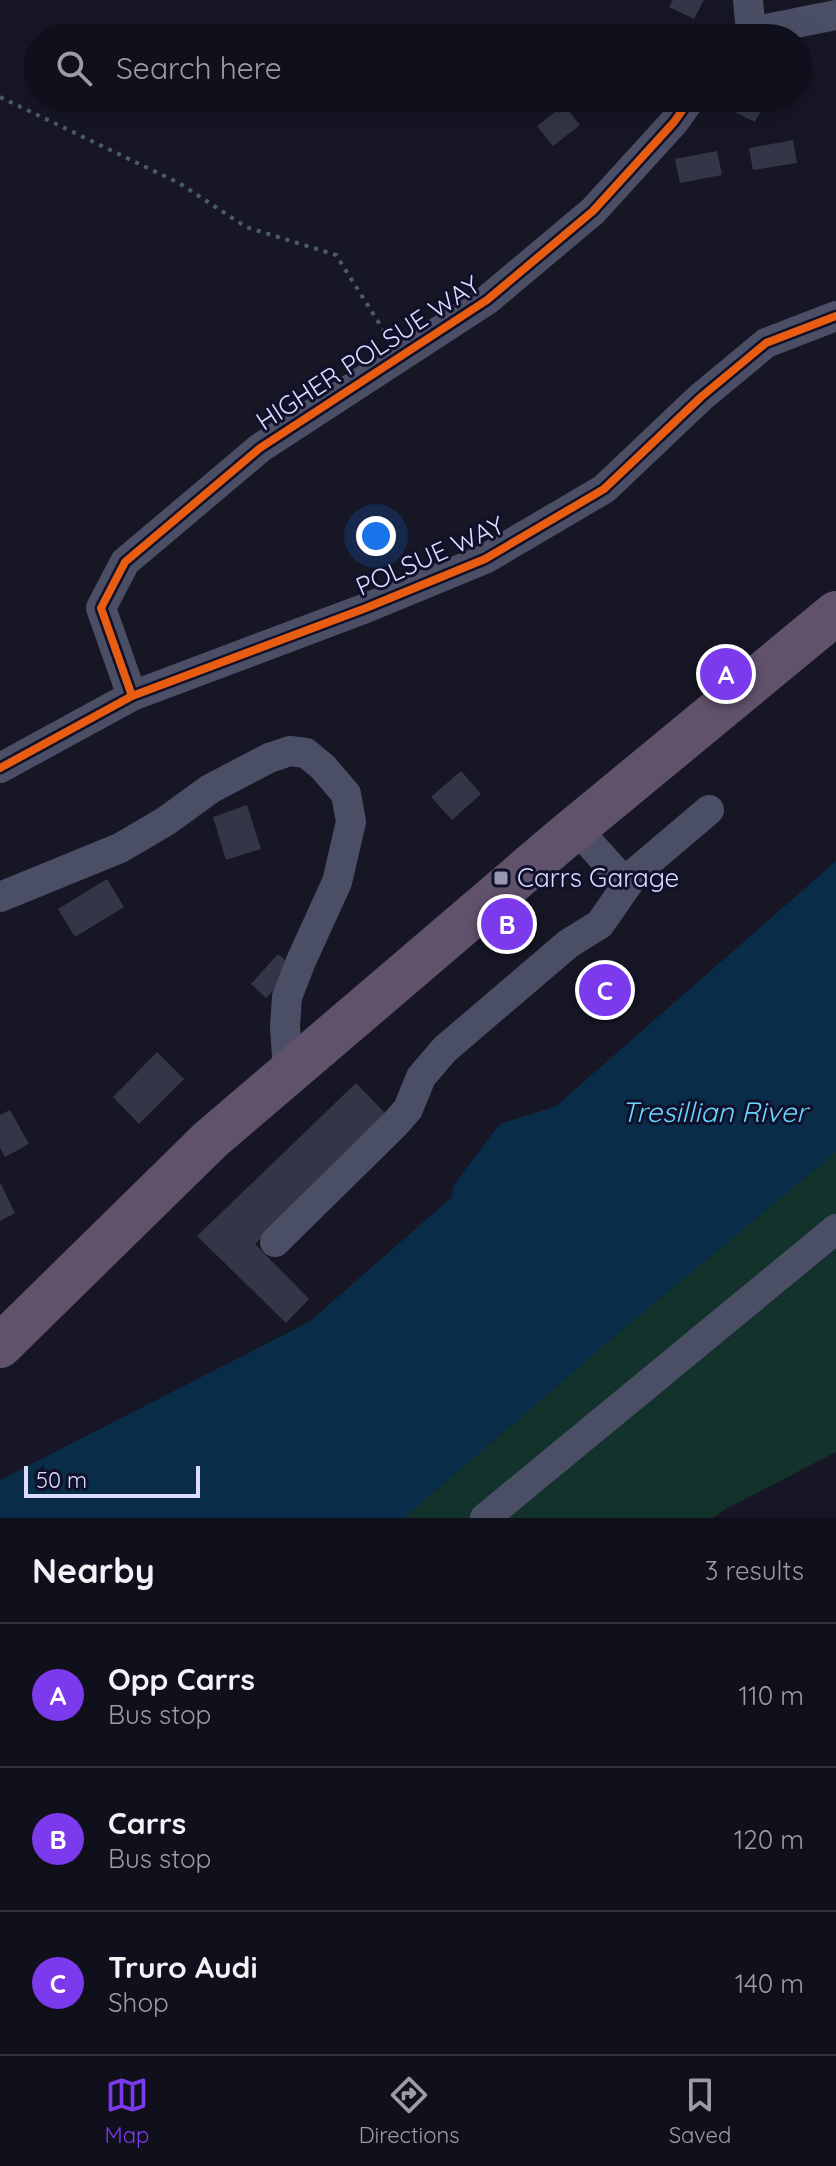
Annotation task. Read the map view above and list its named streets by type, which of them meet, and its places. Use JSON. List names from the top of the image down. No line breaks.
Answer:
{"streets":{"street":["HIGHER POLSUE WAY","POLSUE WAY"]},"crossings":[["HIGHER POLSUE WAY","POLSUE WAY"]],"water":["Tresillian River"],"places":{"transit":["Carrs Garage"]},"scale_bar":"50 m","page":{"search":"Search here","pins":["A","B","C"],"scale":"50 m","heading":["Nearby","3 results"],"list":[{"mark":"A","name":"Opp Carrs","note":"Bus stop","value":"110 m"},{"mark":"B","name":"Carrs","note":"Bus stop","value":"120 m"},{"mark":"C","name":"Truro Audi","note":"Shop","value":"140 m"}],"nav":["Map","Directions","Saved"]}}
